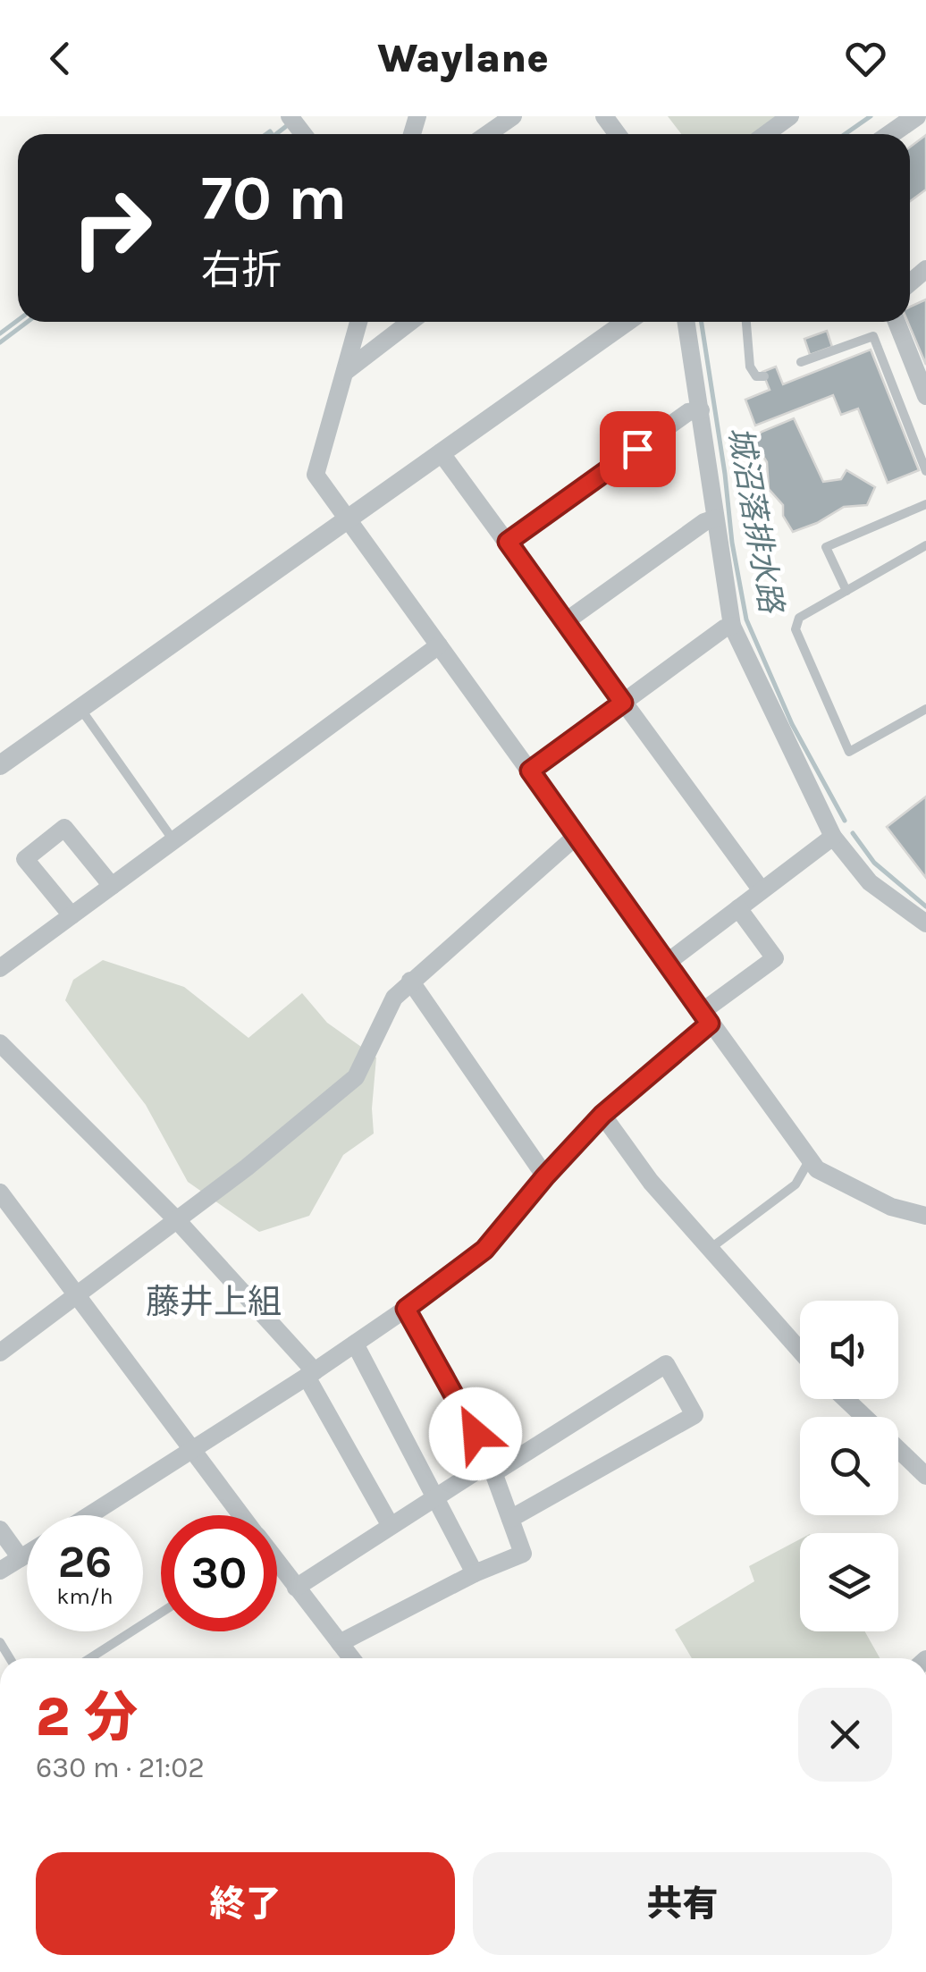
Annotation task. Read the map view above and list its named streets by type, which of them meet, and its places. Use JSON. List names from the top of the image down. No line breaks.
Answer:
{"districts":["藤井上組"],"water":["城沼落排水路"],"page":{"header":"Waylane","turn":["70 m","右折"],"speed":"26 km/h","limit":"30","heading":["2 分","630 m · 21:02"],"buttons":["終了","共有"]}}
